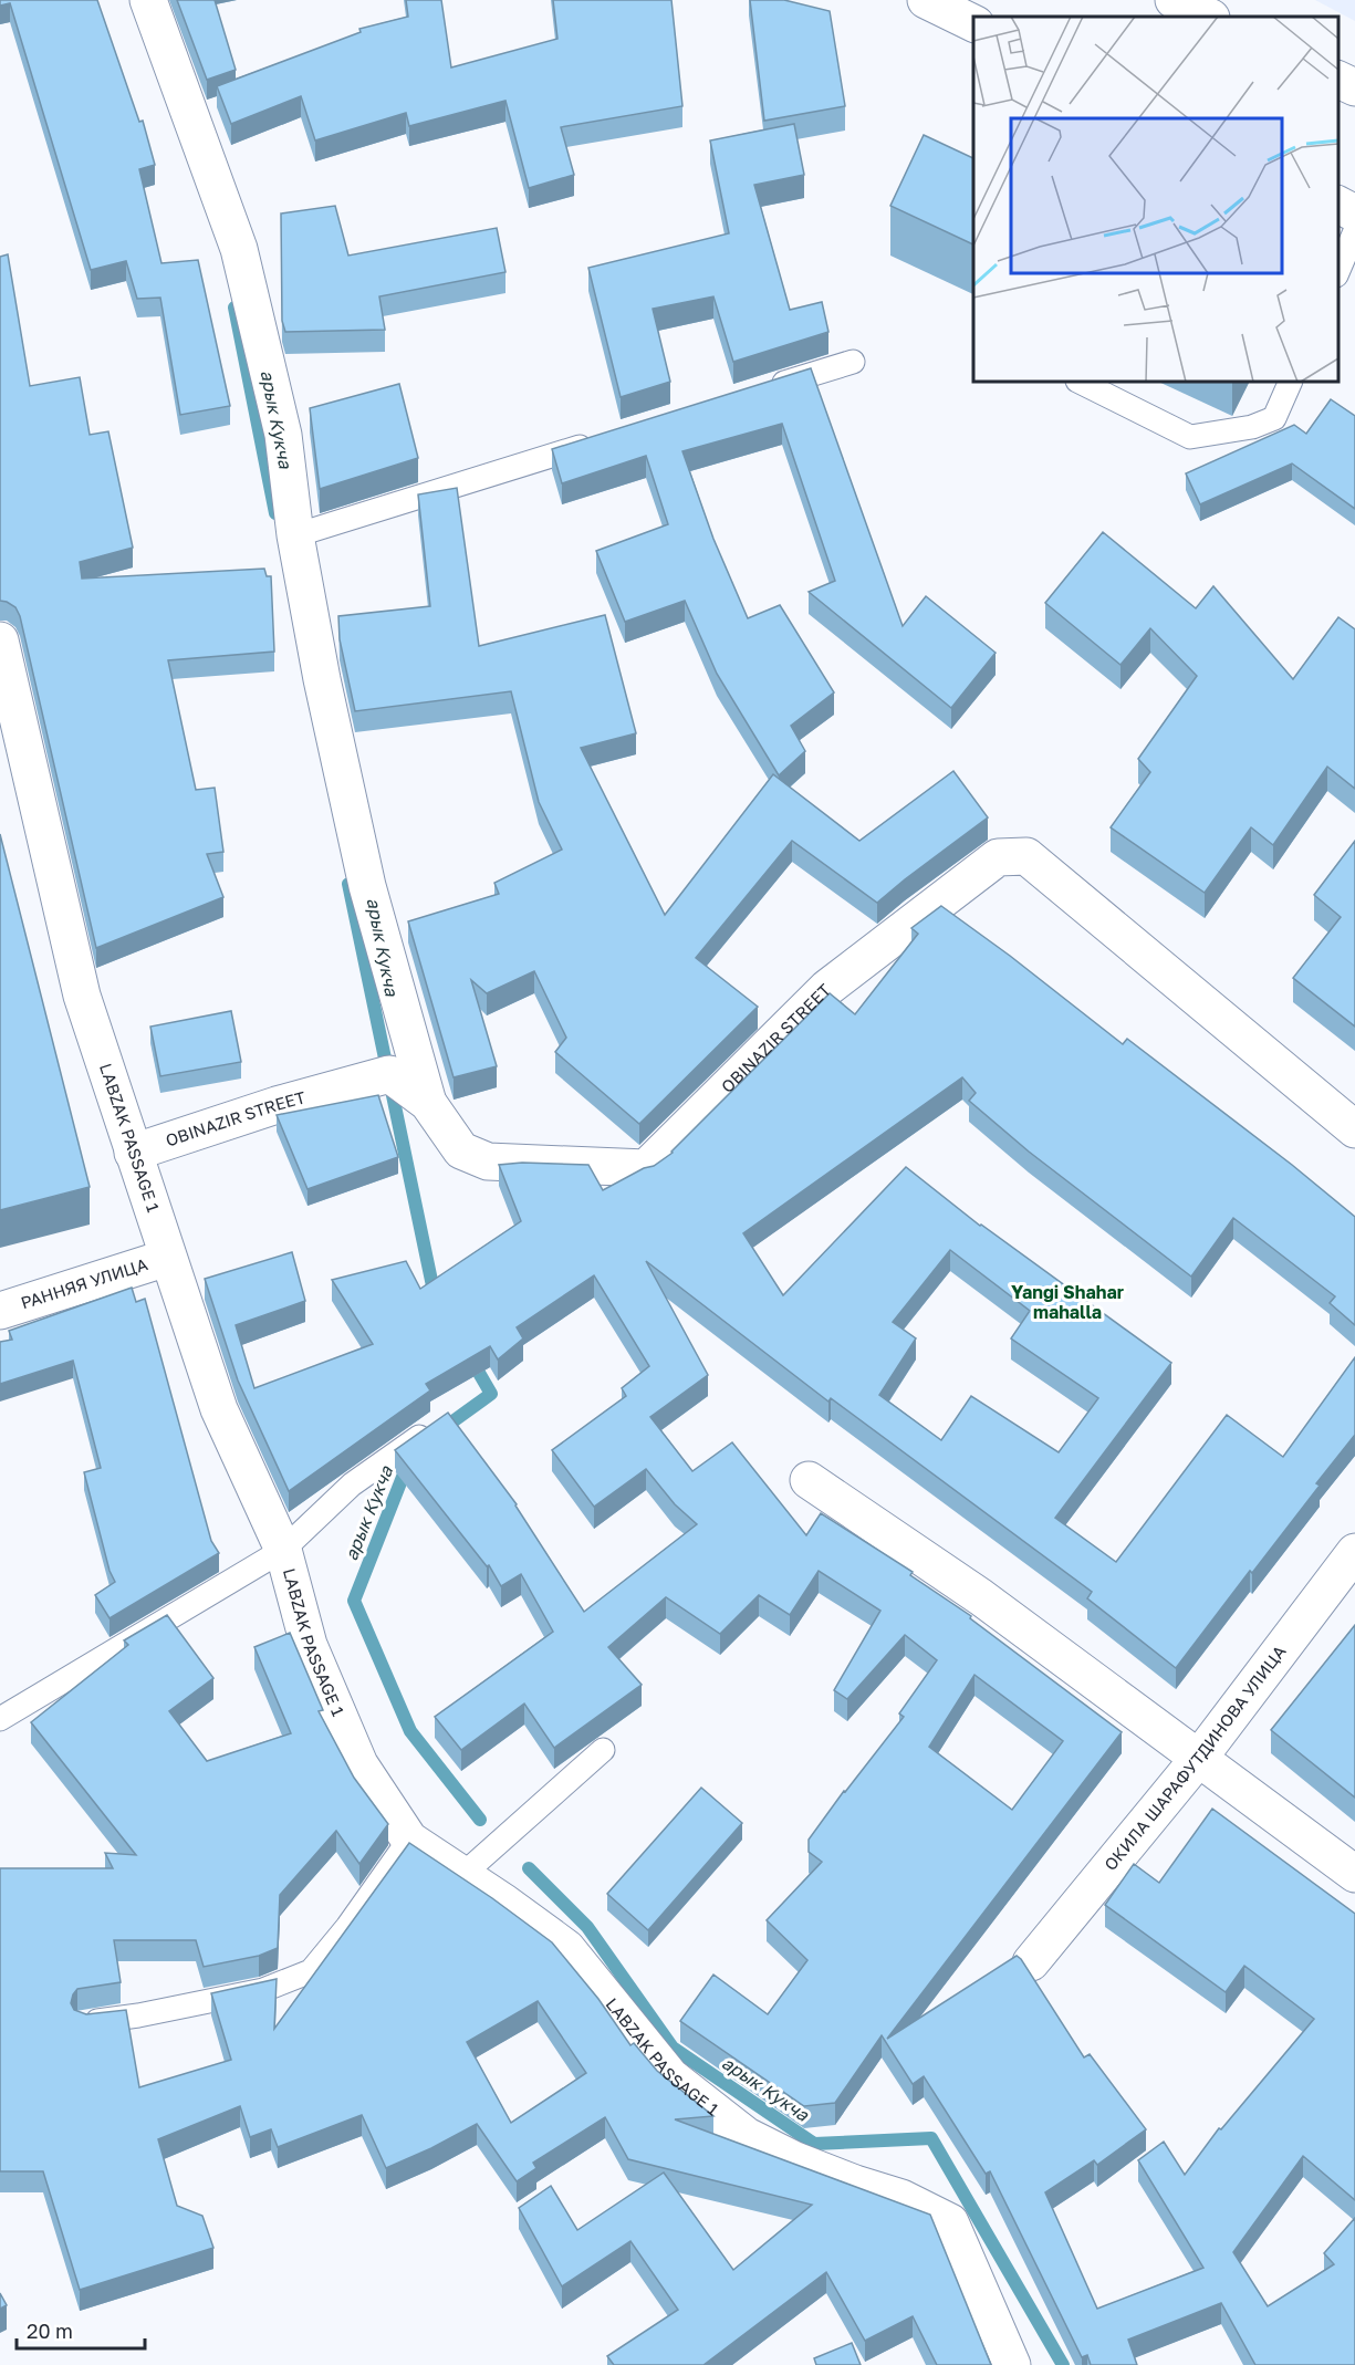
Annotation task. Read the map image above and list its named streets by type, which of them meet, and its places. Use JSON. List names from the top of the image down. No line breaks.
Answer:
{"streets":{"street":["OBINAZIR STREET","LABZAK PASSAGE 1","РАННЯЯ УЛИЦА","ОКИЛА ШАРАФУТДИНОВА УЛИЦА"]},"crossings":[["OBINAZIR STREET","LABZAK PASSAGE 1"],["LABZAK PASSAGE 1","РАННЯЯ УЛИЦА"]],"districts":["Yangi Shahar mahalla"],"water":["арык Кукча"],"scale_bar":"20 m"}
